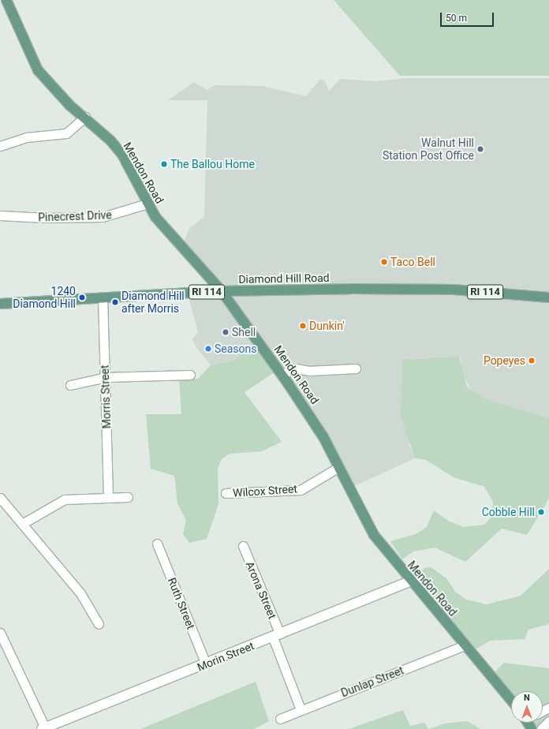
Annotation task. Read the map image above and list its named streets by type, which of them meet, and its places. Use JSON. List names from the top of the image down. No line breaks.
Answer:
{"streets":{"main road":["Mendon Road","Diamond Hill Road","RI 114"],"street":["Pinecrest Drive","Morris Street","Wilcox Street","Arona Street","Ruth Street","Morin Street","Dunlap Street"]},"crossings":[["Mendon Road","Pinecrest Drive"],["Mendon Road","Diamond Hill Road"],["Mendon Road","Wilcox Street"],["Mendon Road","Morin Street"],["Mendon Road","Dunlap Street"],["Diamond Hill Road","Morris Street"],["Arona Street","Morin Street"],["Arona Street","Dunlap Street"],["Ruth Street","Morin Street"]],"places":["Walnut Hill Station Post Office","The Ballou Home","Taco Bell","1240 Diamond Hill","Diamond Hill after Morris","Dunkin'","Shell","Seasons","Popeyes","Cobble Hill"],"scale_bar":"50 m","north":"top"}
